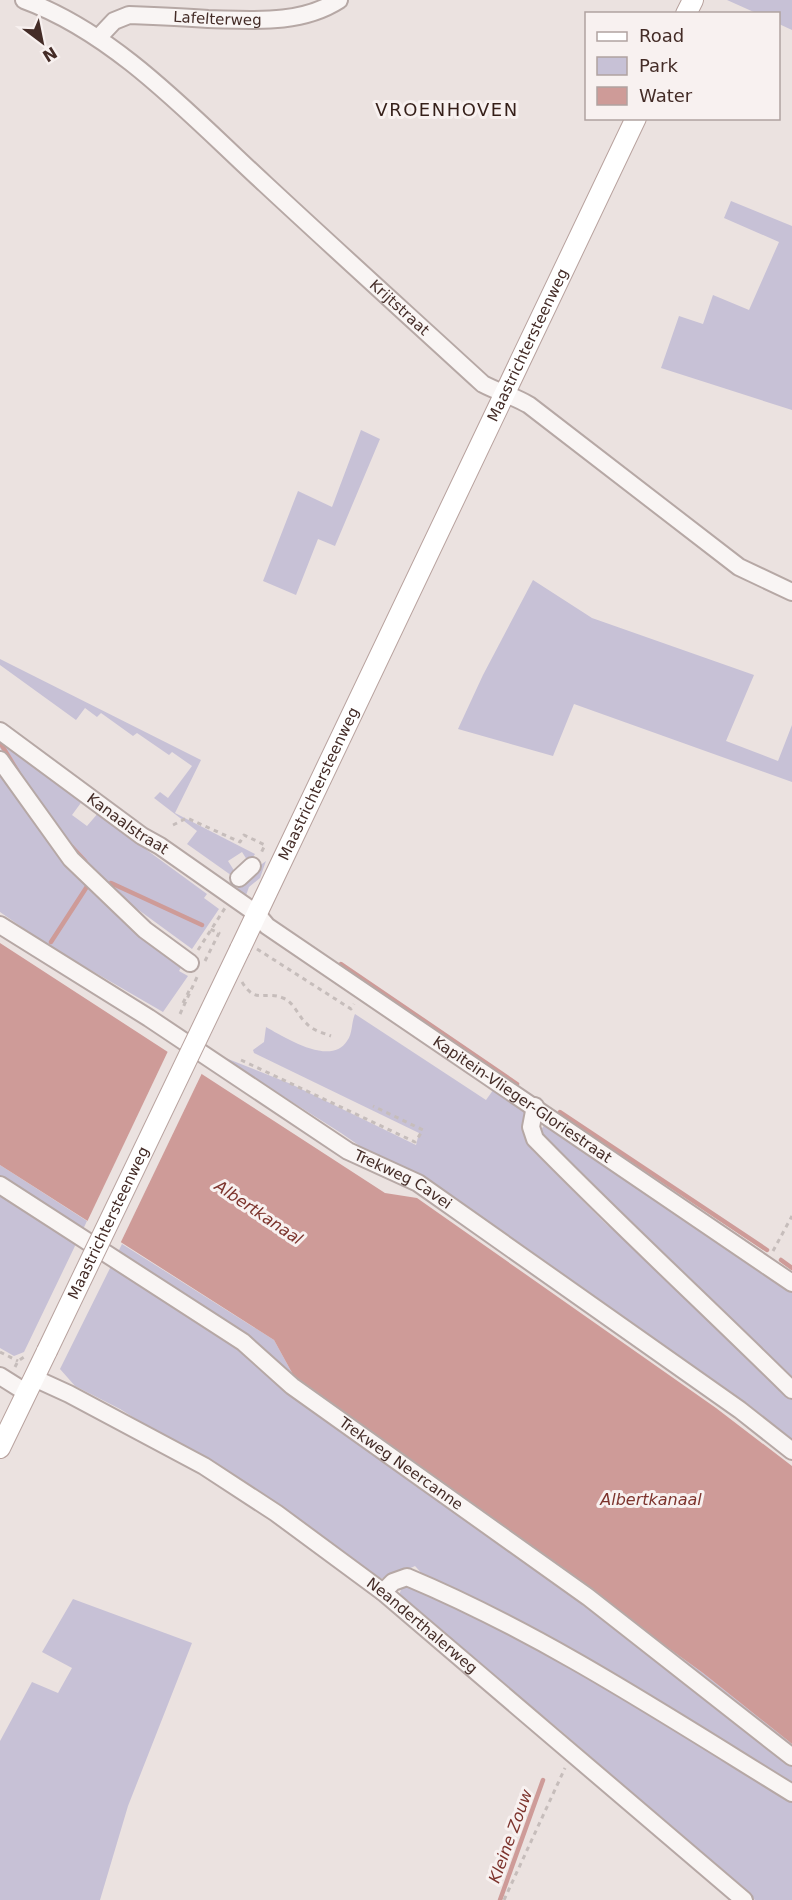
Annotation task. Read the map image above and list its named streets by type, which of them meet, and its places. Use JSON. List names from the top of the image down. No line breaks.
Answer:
{"streets":{"main road":["Maastrichtersteenweg"],"street":["Lafelterweg","Krijtstraat","Kanaalstraat","Kapitein-Vlieger-Gloriestraat","Trekweg Cavei","Trekweg Neercanne","Neanderthalerweg"]},"crossings":[["Lafelterweg","Krijtstraat"],["Krijtstraat","Maastrichtersteenweg"],["Maastrichtersteenweg","Kanaalstraat"],["Maastrichtersteenweg","Kapitein-Vlieger-Gloriestraat"],["Maastrichtersteenweg","Neanderthalerweg"],["Kanaalstraat","Kapitein-Vlieger-Gloriestraat"]],"districts":["VROENHOVEN"],"water":["Albertkanaal","Kleine Zouw"],"legend":["Road","Park","Water"],"north":"bottom right"}
